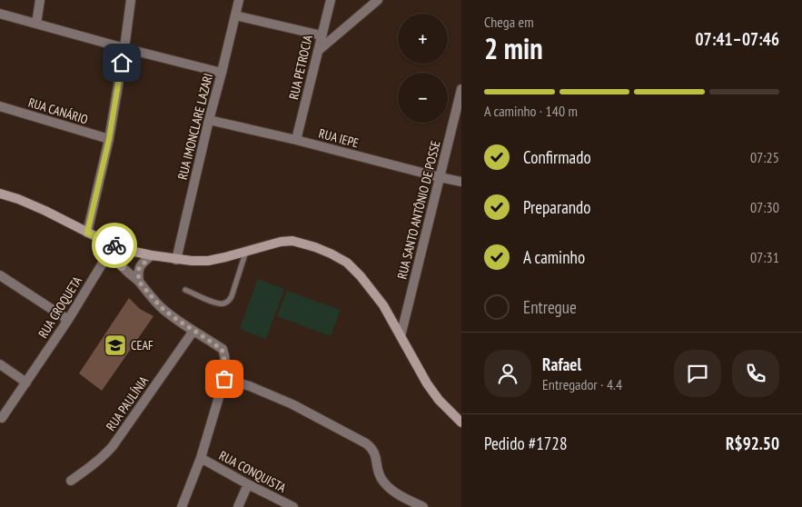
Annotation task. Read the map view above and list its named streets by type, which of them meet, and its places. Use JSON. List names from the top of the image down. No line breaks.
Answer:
{"streets":{"street":["RUA PETROCIA","RUA CANÁRIO","RUA IMONCLARE LAZARI","RUA IEPE","RUA SANTO ANTÔNIO DE POSSE","RUA CROQUETA","RUA PAULÍNIA","RUA CONQUISTA"]},"crossings":[["RUA PETROCIA","RUA IEPE"],["RUA IMONCLARE LAZARI","RUA IEPE"],["RUA IEPE","RUA SANTO ANTÔNIO DE POSSE"]],"places":{"school or university":["CEAF"]},"page":{"heading":["2 min","Chega em","07:41–07:46"],"panel":["Rafael","Entregador · 4.4","Pedido #1728","R$92.50"],"map_buttons":["+","−"],"bar":"A caminho · 140 m","list":[["Confirmado","07:25"],["Preparando","07:30"],["A caminho","07:31"],"Entregue"]}}
